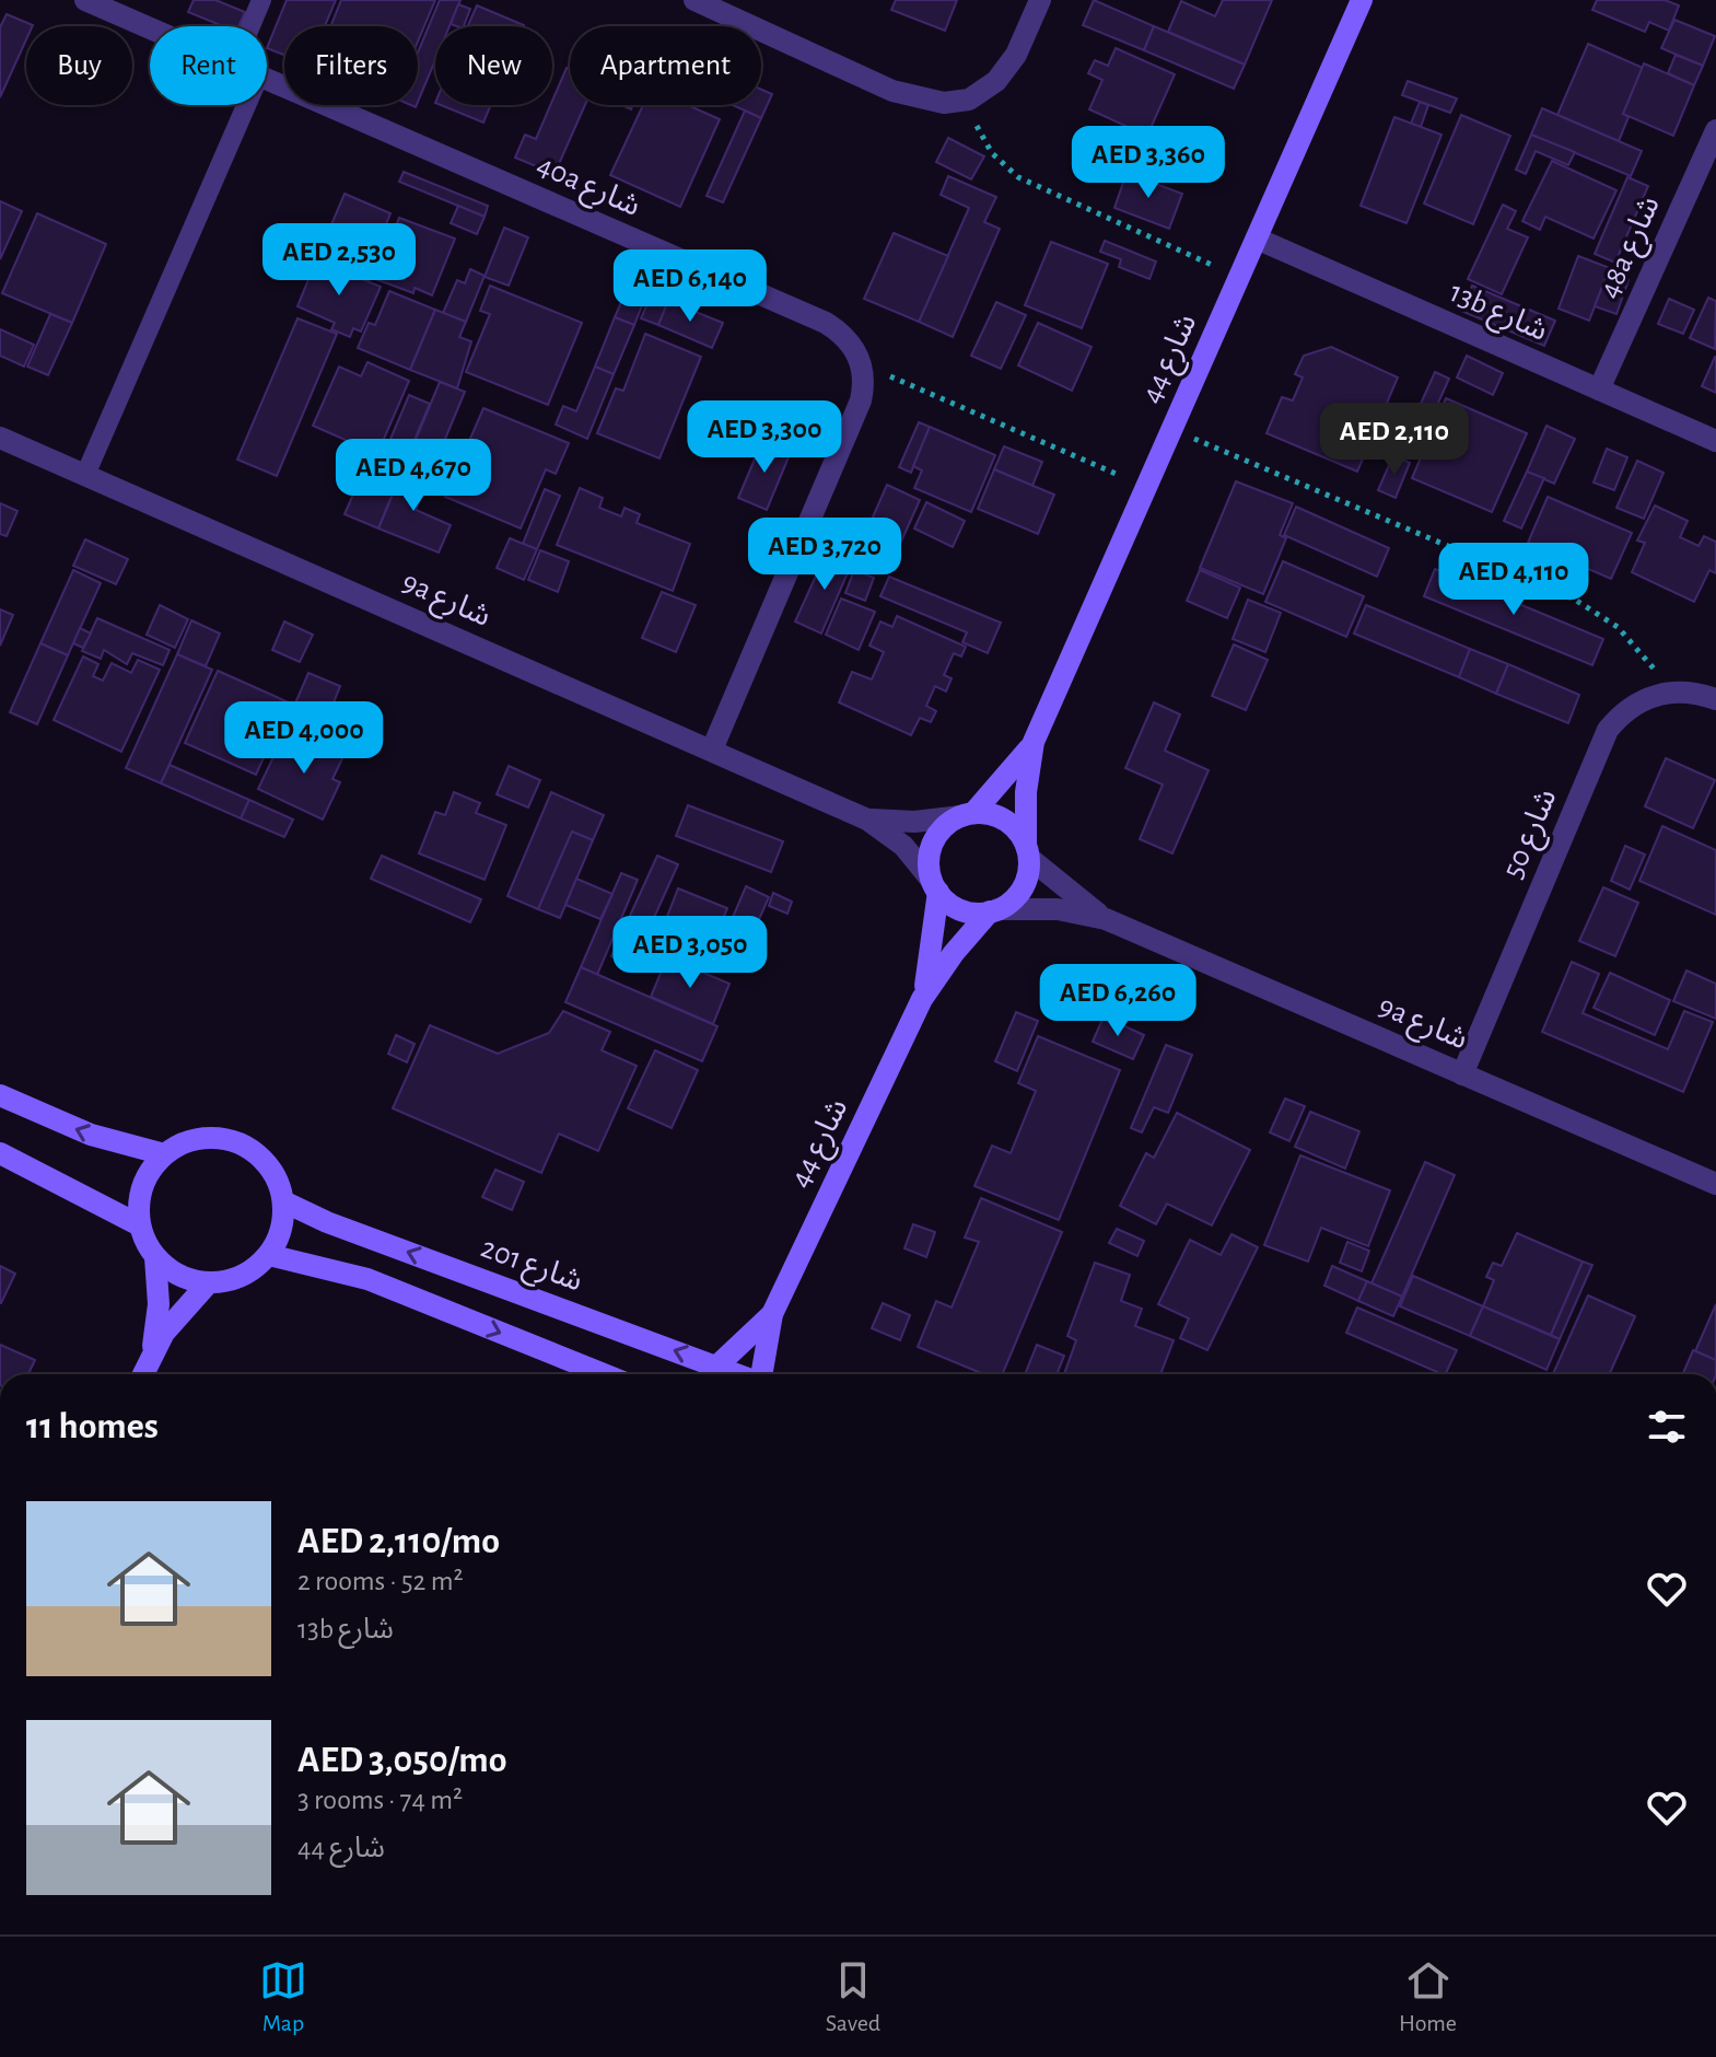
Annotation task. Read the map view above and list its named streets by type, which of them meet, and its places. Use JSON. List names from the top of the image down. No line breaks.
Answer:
{"streets":{"street":["40a شارع","48a شارع","13b شارع","شارع 44","9a شارع","شارع 50","شارع 201"]},"crossings":[["48a شارع","13b شارع"],["13b شارع","شارع 44"],["شارع 44","9a شارع"],["شارع 44","شارع 201"],["9a شارع","شارع 50"]],"page":{"chip":["Buy","Rent","Filters","New","Apartment"],"price":["AED 3,360","AED 2,530","AED 6,140","AED 3,300","AED 2,110","AED 4,670","AED 3,720","AED 4,110","AED 4,000","AED 3,050","AED 6,260"],"heading":"11 homes","list":[{"name":"AED 2,110/mo","note":"2 rooms · 52 m² · 13b شارع"},{"name":"AED 3,050/mo","note":"3 rooms · 74 m² · شارع 44"}],"tabs":["Map","Saved","Home"]}}
